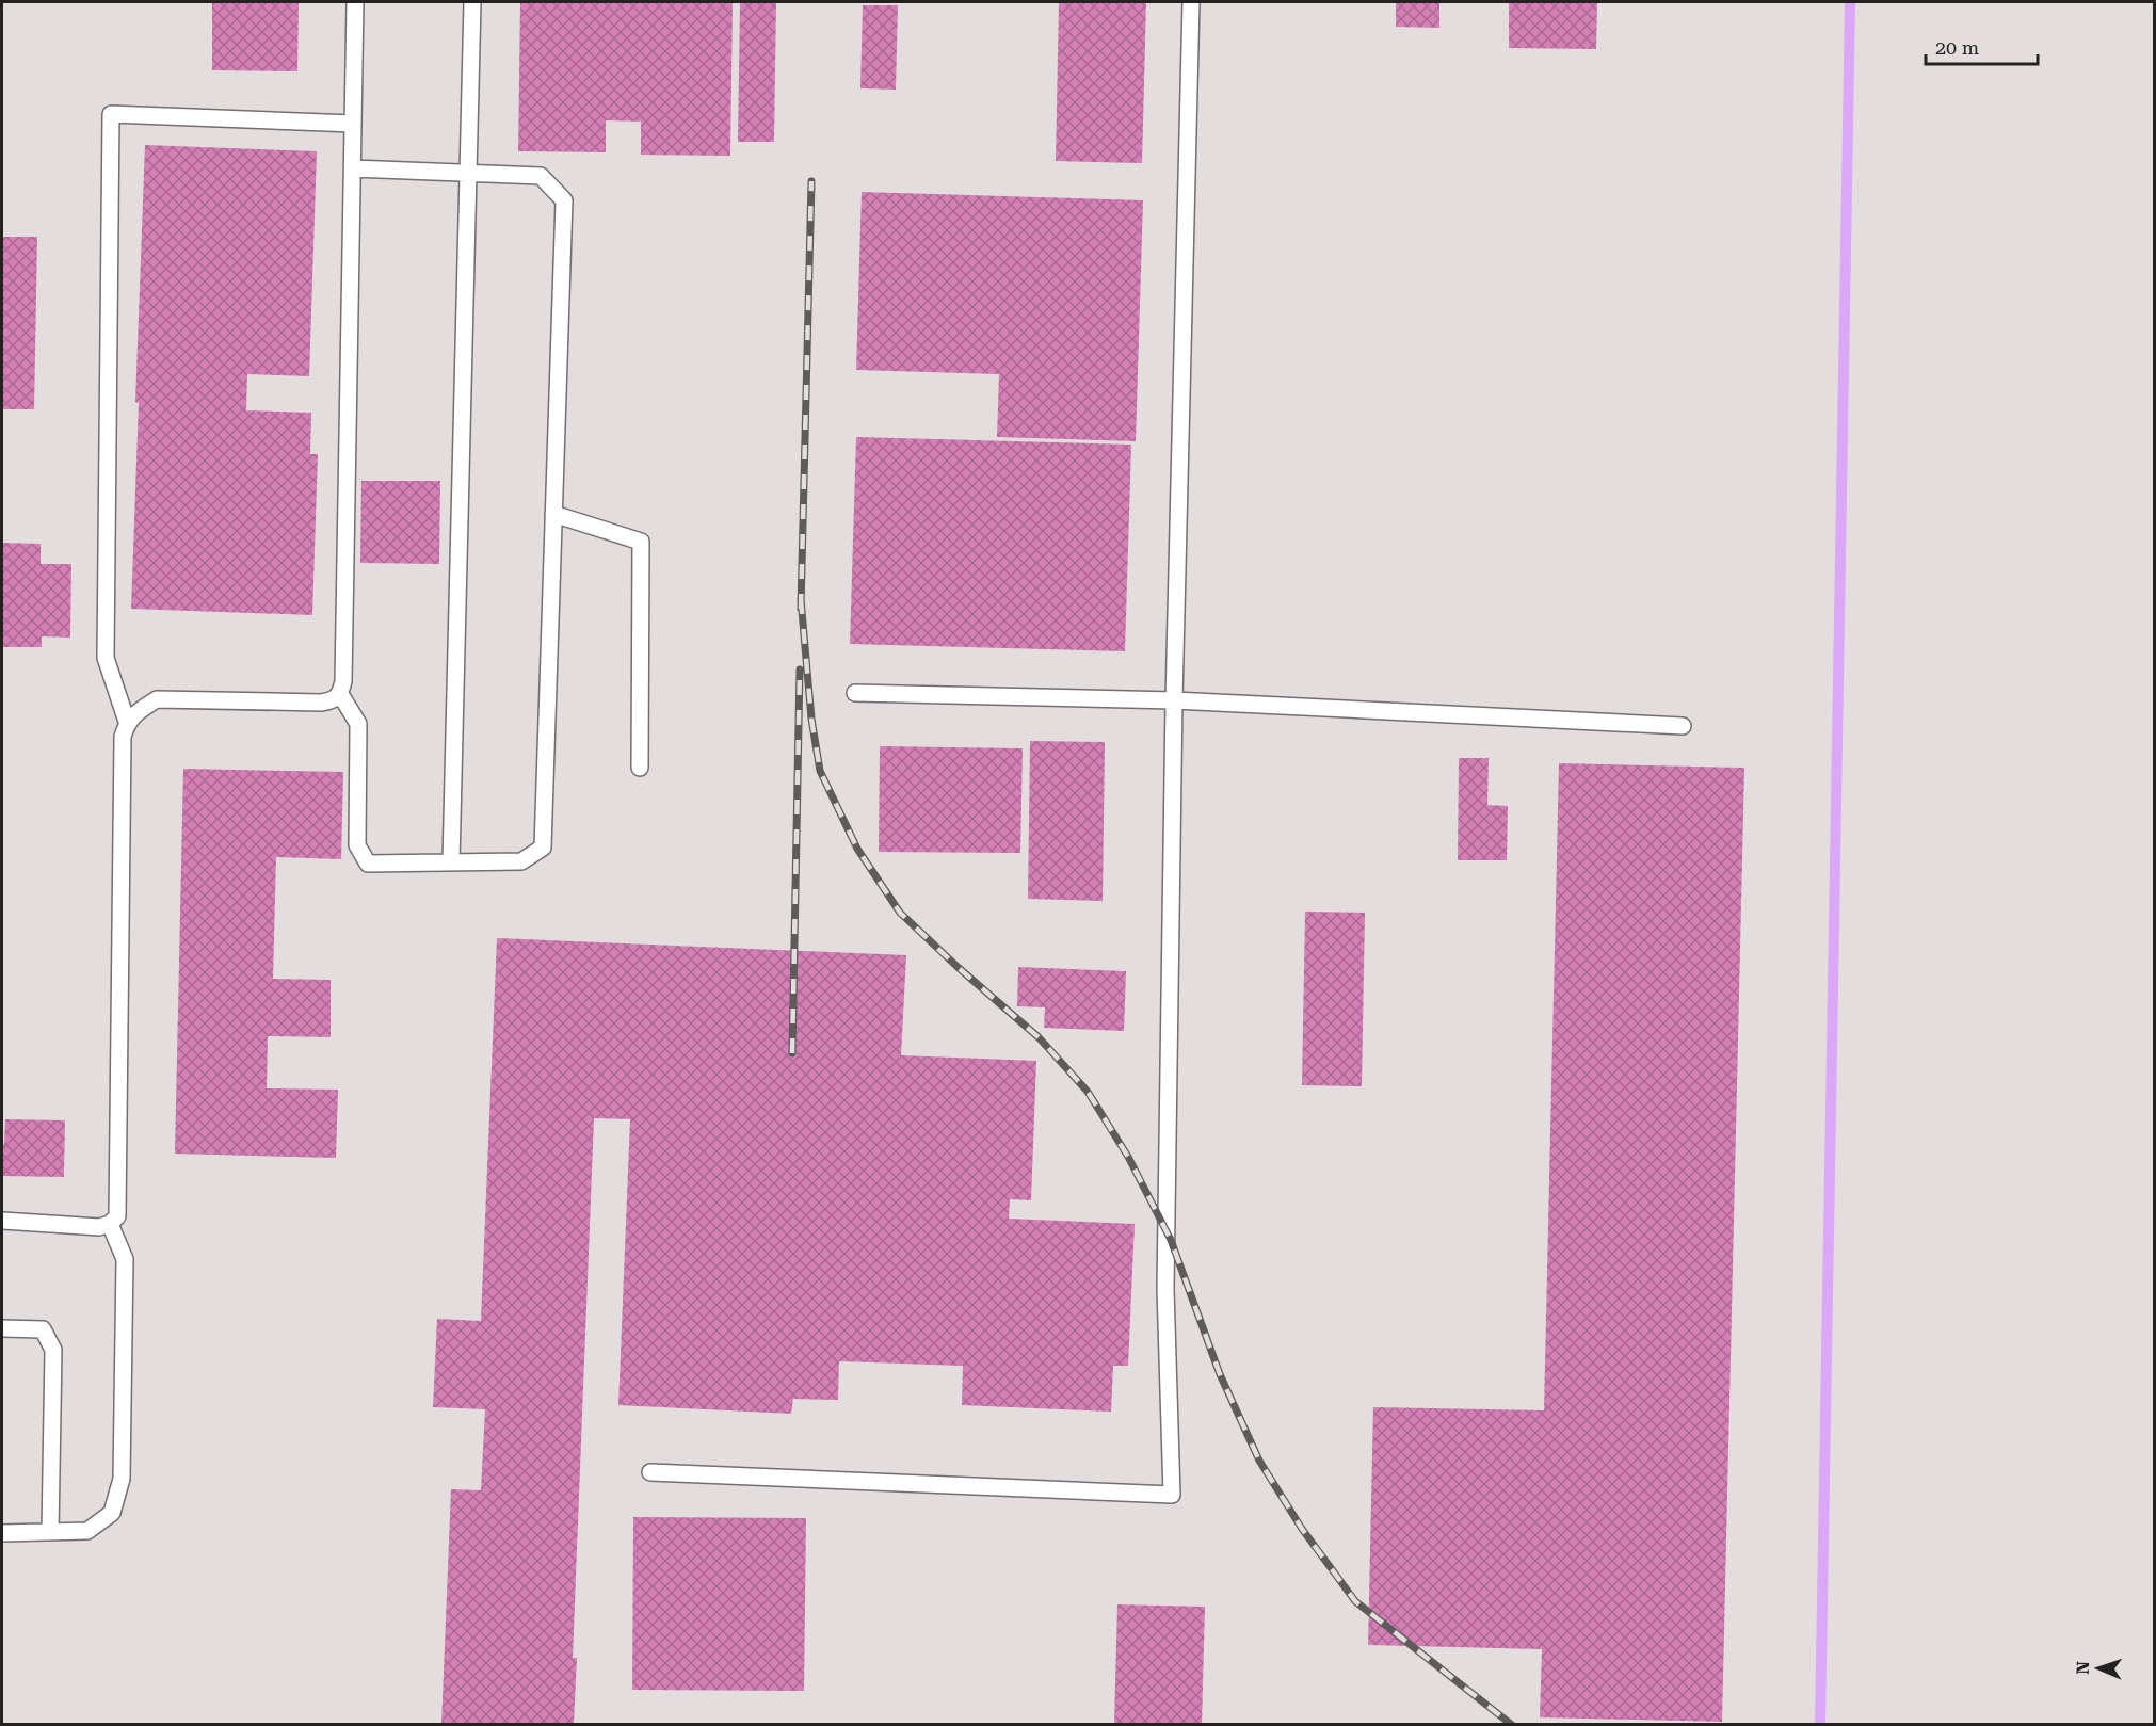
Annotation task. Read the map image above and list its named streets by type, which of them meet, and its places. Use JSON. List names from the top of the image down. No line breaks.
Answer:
{"scale_bar":"20 m","north":"left"}
